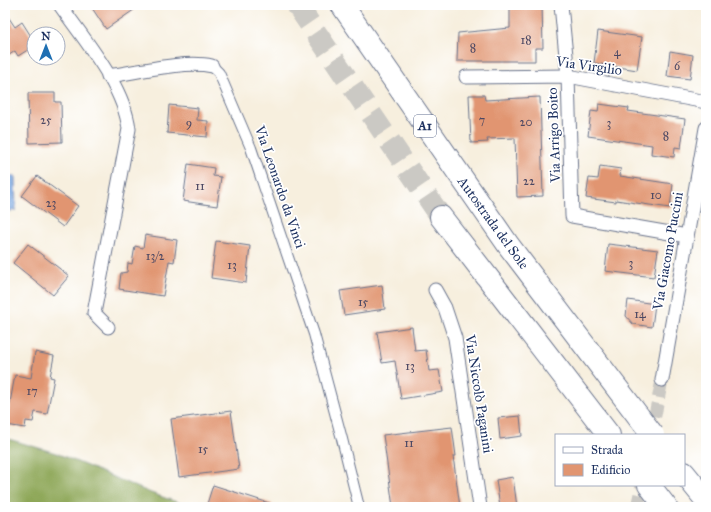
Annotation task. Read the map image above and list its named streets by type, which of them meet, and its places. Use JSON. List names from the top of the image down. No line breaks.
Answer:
{"streets":{"highway":["A1","Autostrada del Sole"],"street":["Via Virgilio","Via Arrigo Boito","Via Leonardo da Vinci","Via Giacomo Puccini","Via Niccolò Paganini"]},"crossings":[["Via Virgilio","Via Arrigo Boito"],["Via Arrigo Boito","Via Giacomo Puccini"]],"house_numbers":["18","8","4","6","25","7","20","9","3","8","22","11","10","23","13/2","3","13","15","14","13","17","11","15"],"legend":["Strada","Edificio"],"north":"top"}
